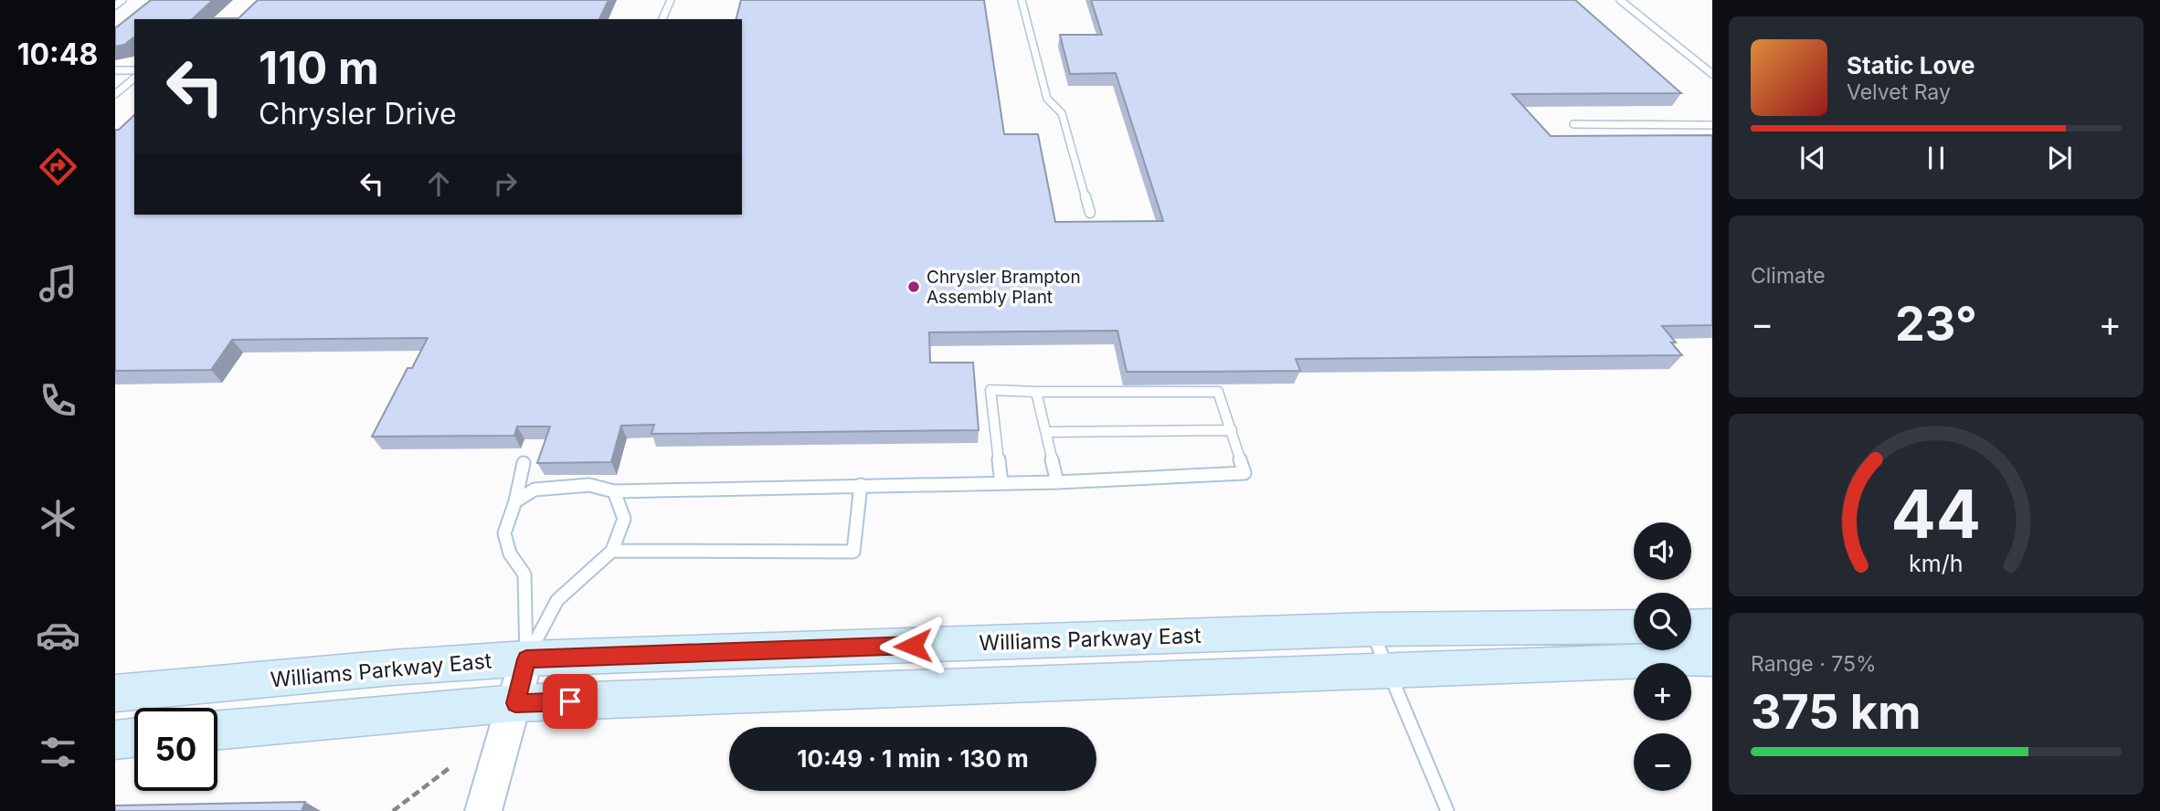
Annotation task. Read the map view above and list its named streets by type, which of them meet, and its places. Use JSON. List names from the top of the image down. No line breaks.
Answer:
{"streets":{"main road":["Williams Parkway East"]},"places":["Chrysler Brampton Assembly Plant"],"page":{"tabs":"10:48","turn":["110 m","Chrysler Drive"],"song":["Static Love","Velvet Ray"],"tile":["Climate",["Range · 75%","375 km"]],"heat":["−","23°","+"],"map_buttons":["+","−"],"limit":"50","trip":"10:49 · 1 min · 130 m","gauge":["44","km/h"]}}
